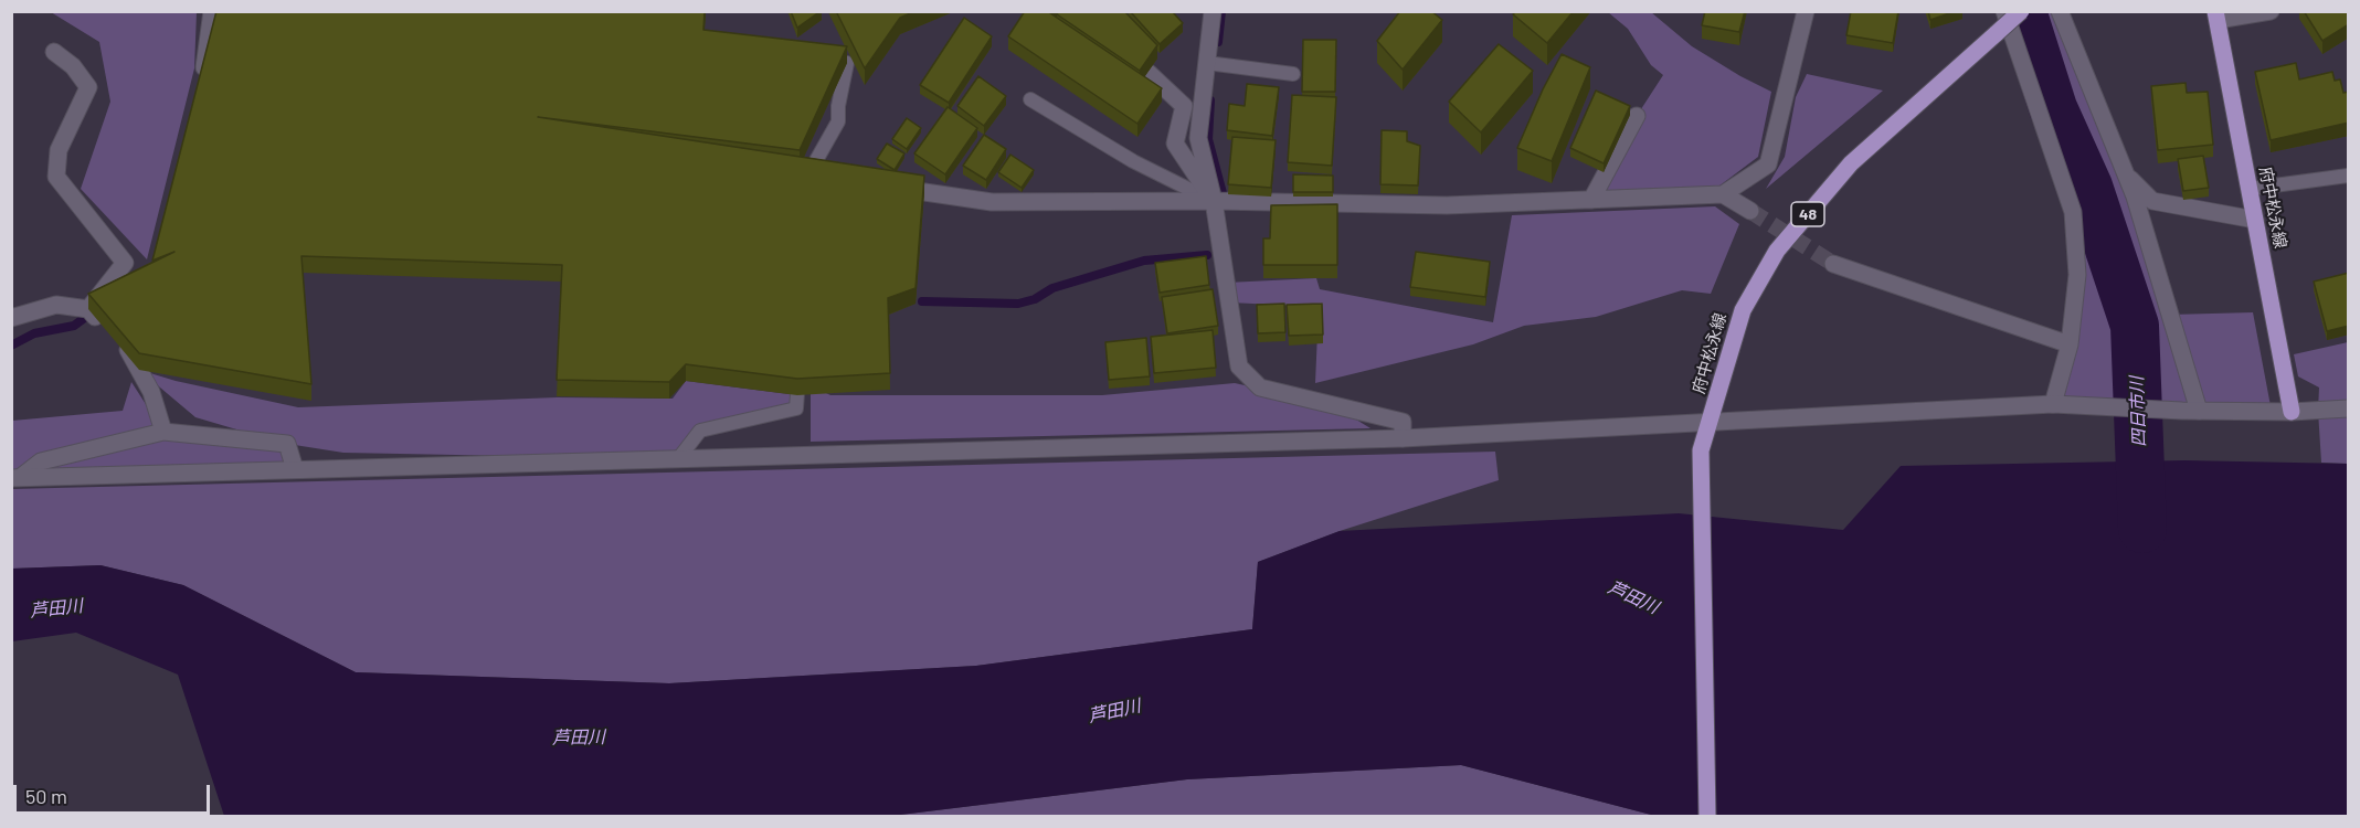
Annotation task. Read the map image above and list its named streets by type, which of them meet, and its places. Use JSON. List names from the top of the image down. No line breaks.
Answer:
{"streets":{"main road":["府中松永線","48"]},"water":["四日市川","芦田川"],"scale_bar":"50 m"}
